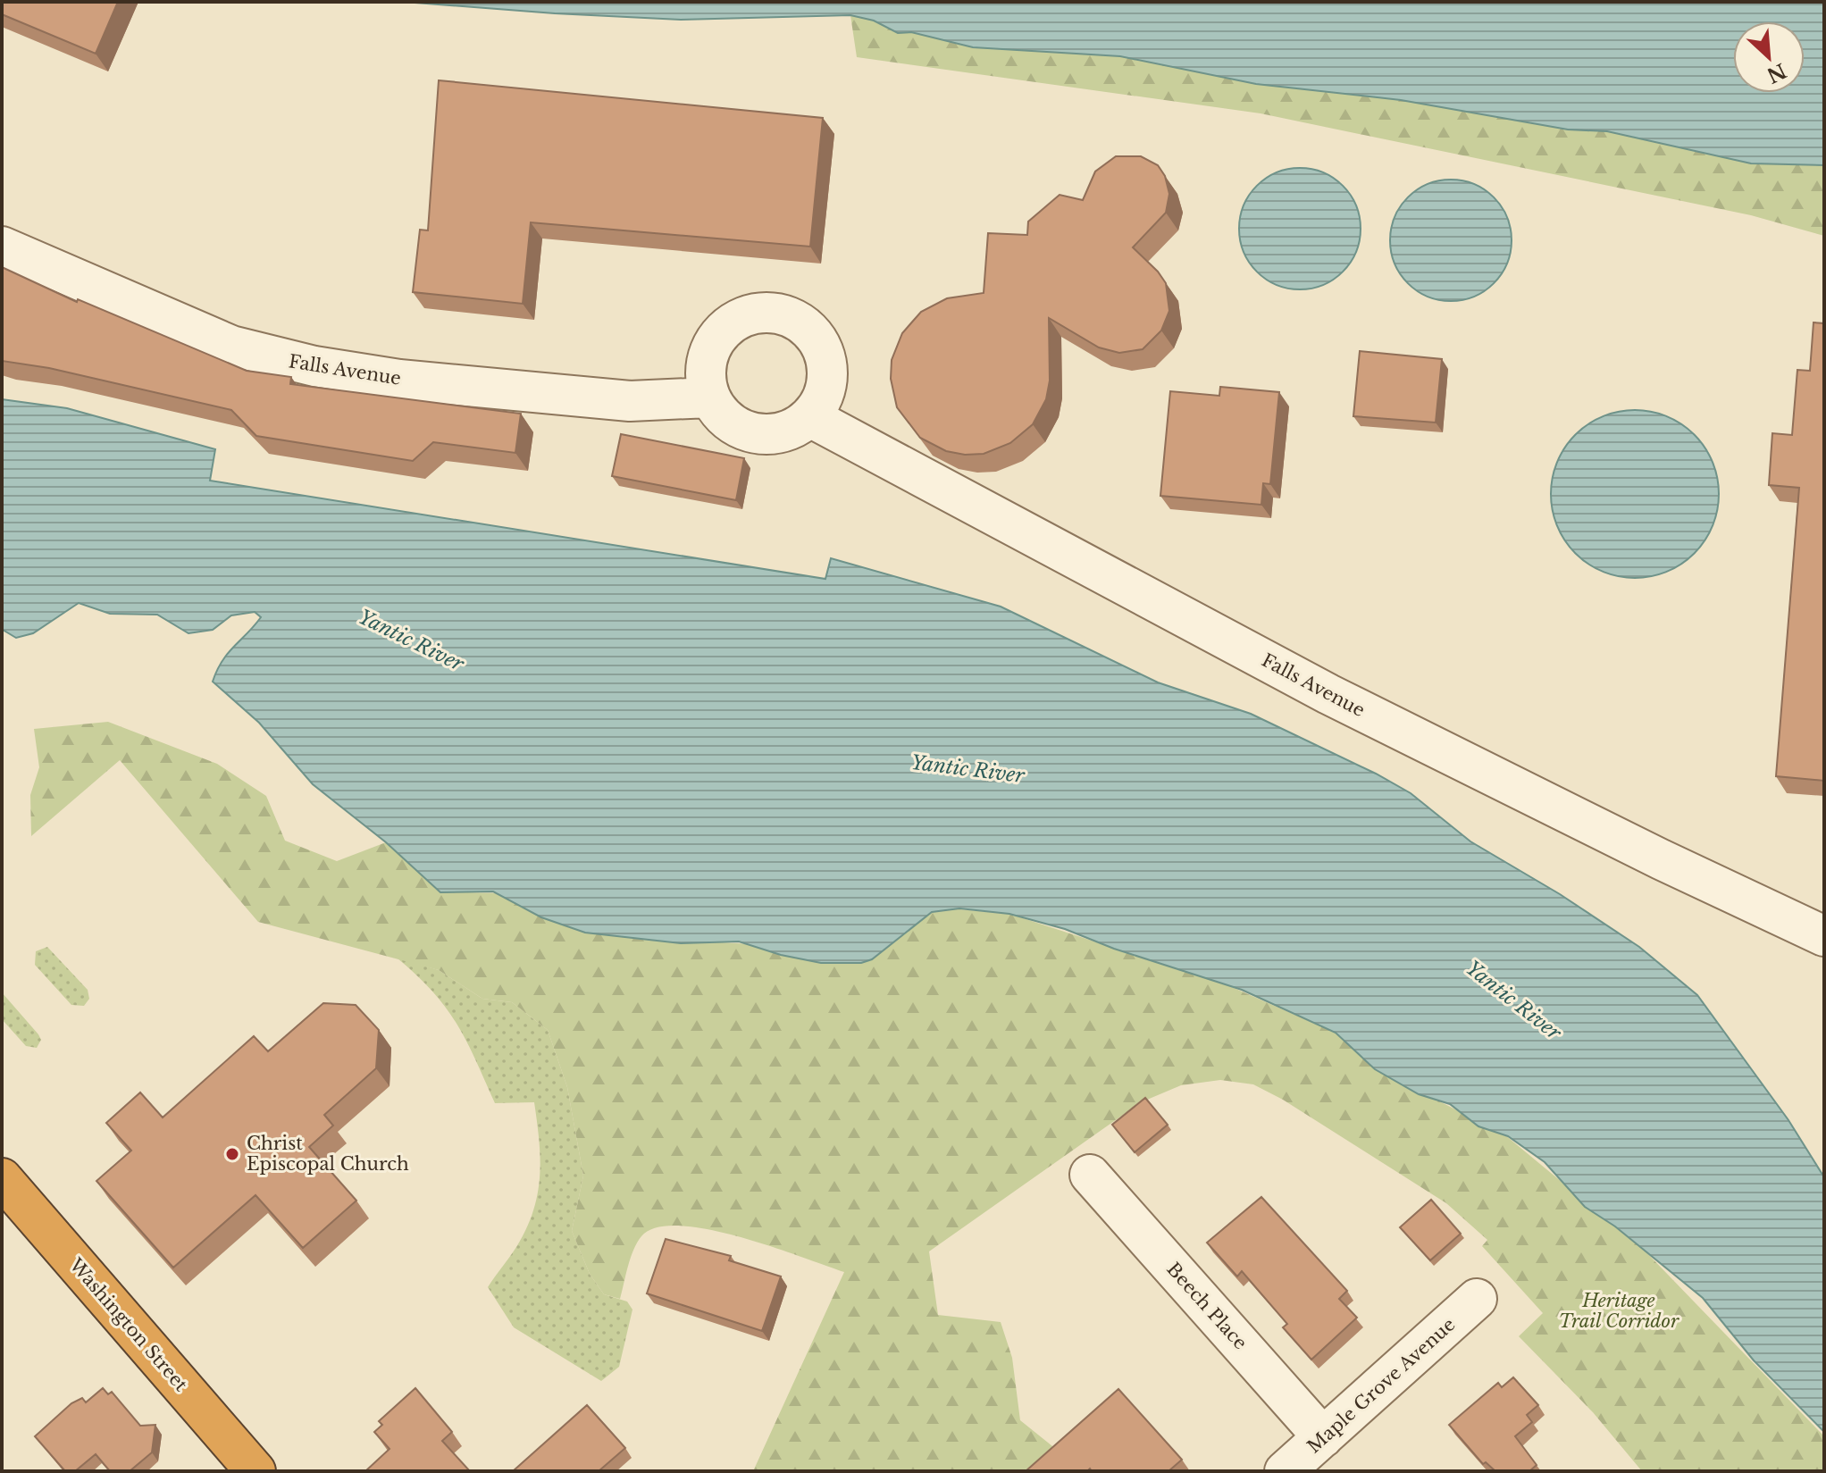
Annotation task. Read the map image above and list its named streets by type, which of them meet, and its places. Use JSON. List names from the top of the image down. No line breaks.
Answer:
{"streets":{"highway":["Washington Street"],"street":["Falls Avenue","Beech Place","Maple Grove Avenue"]},"crossings":[["Beech Place","Maple Grove Avenue"]],"water":["Yantic River"],"parks":["Heritage Trail Corridor"],"places":["Christ Episcopal Church"],"north":"bottom right"}
